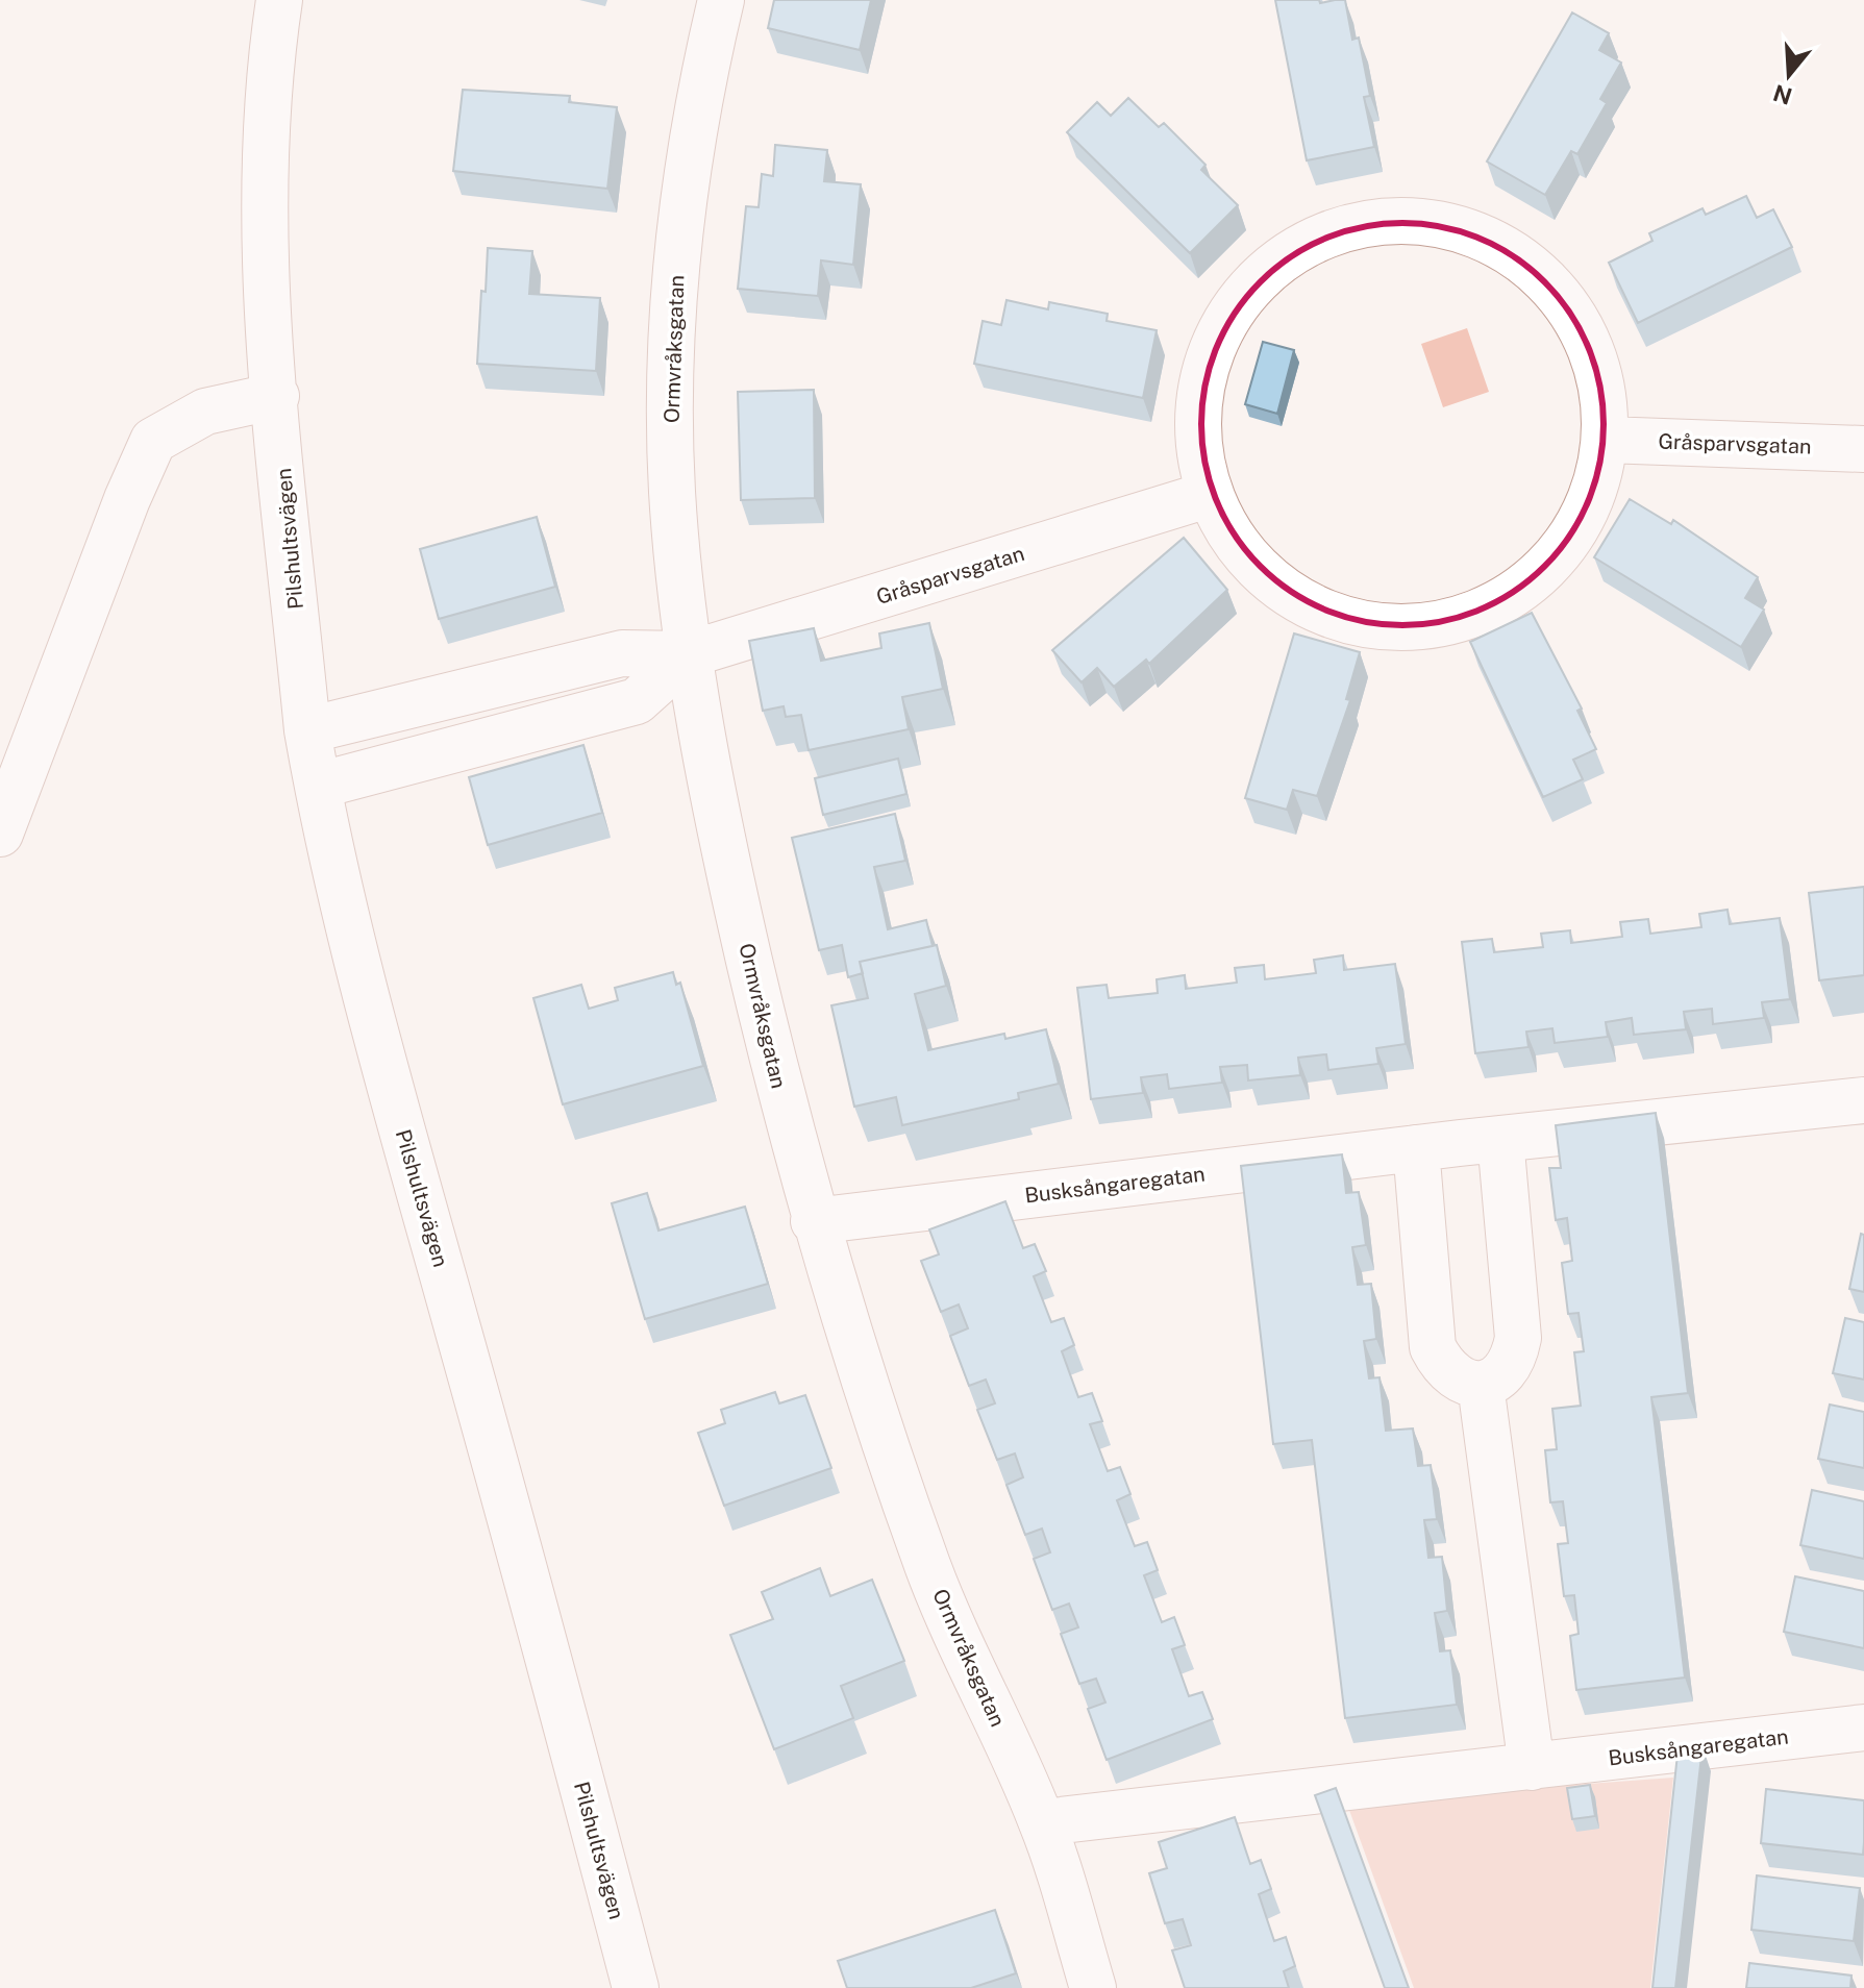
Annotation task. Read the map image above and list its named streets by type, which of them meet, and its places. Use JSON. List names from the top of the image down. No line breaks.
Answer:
{"streets":{"street":["Ormvråksgatan","Gråsparvsgatan","Pilshultsvägen","Busksångaregatan"]},"crossings":[["Ormvråksgatan","Gråsparvsgatan"],["Ormvråksgatan","Busksångaregatan"],["Gråsparvsgatan","Pilshultsvägen"]],"north":"bottom"}
